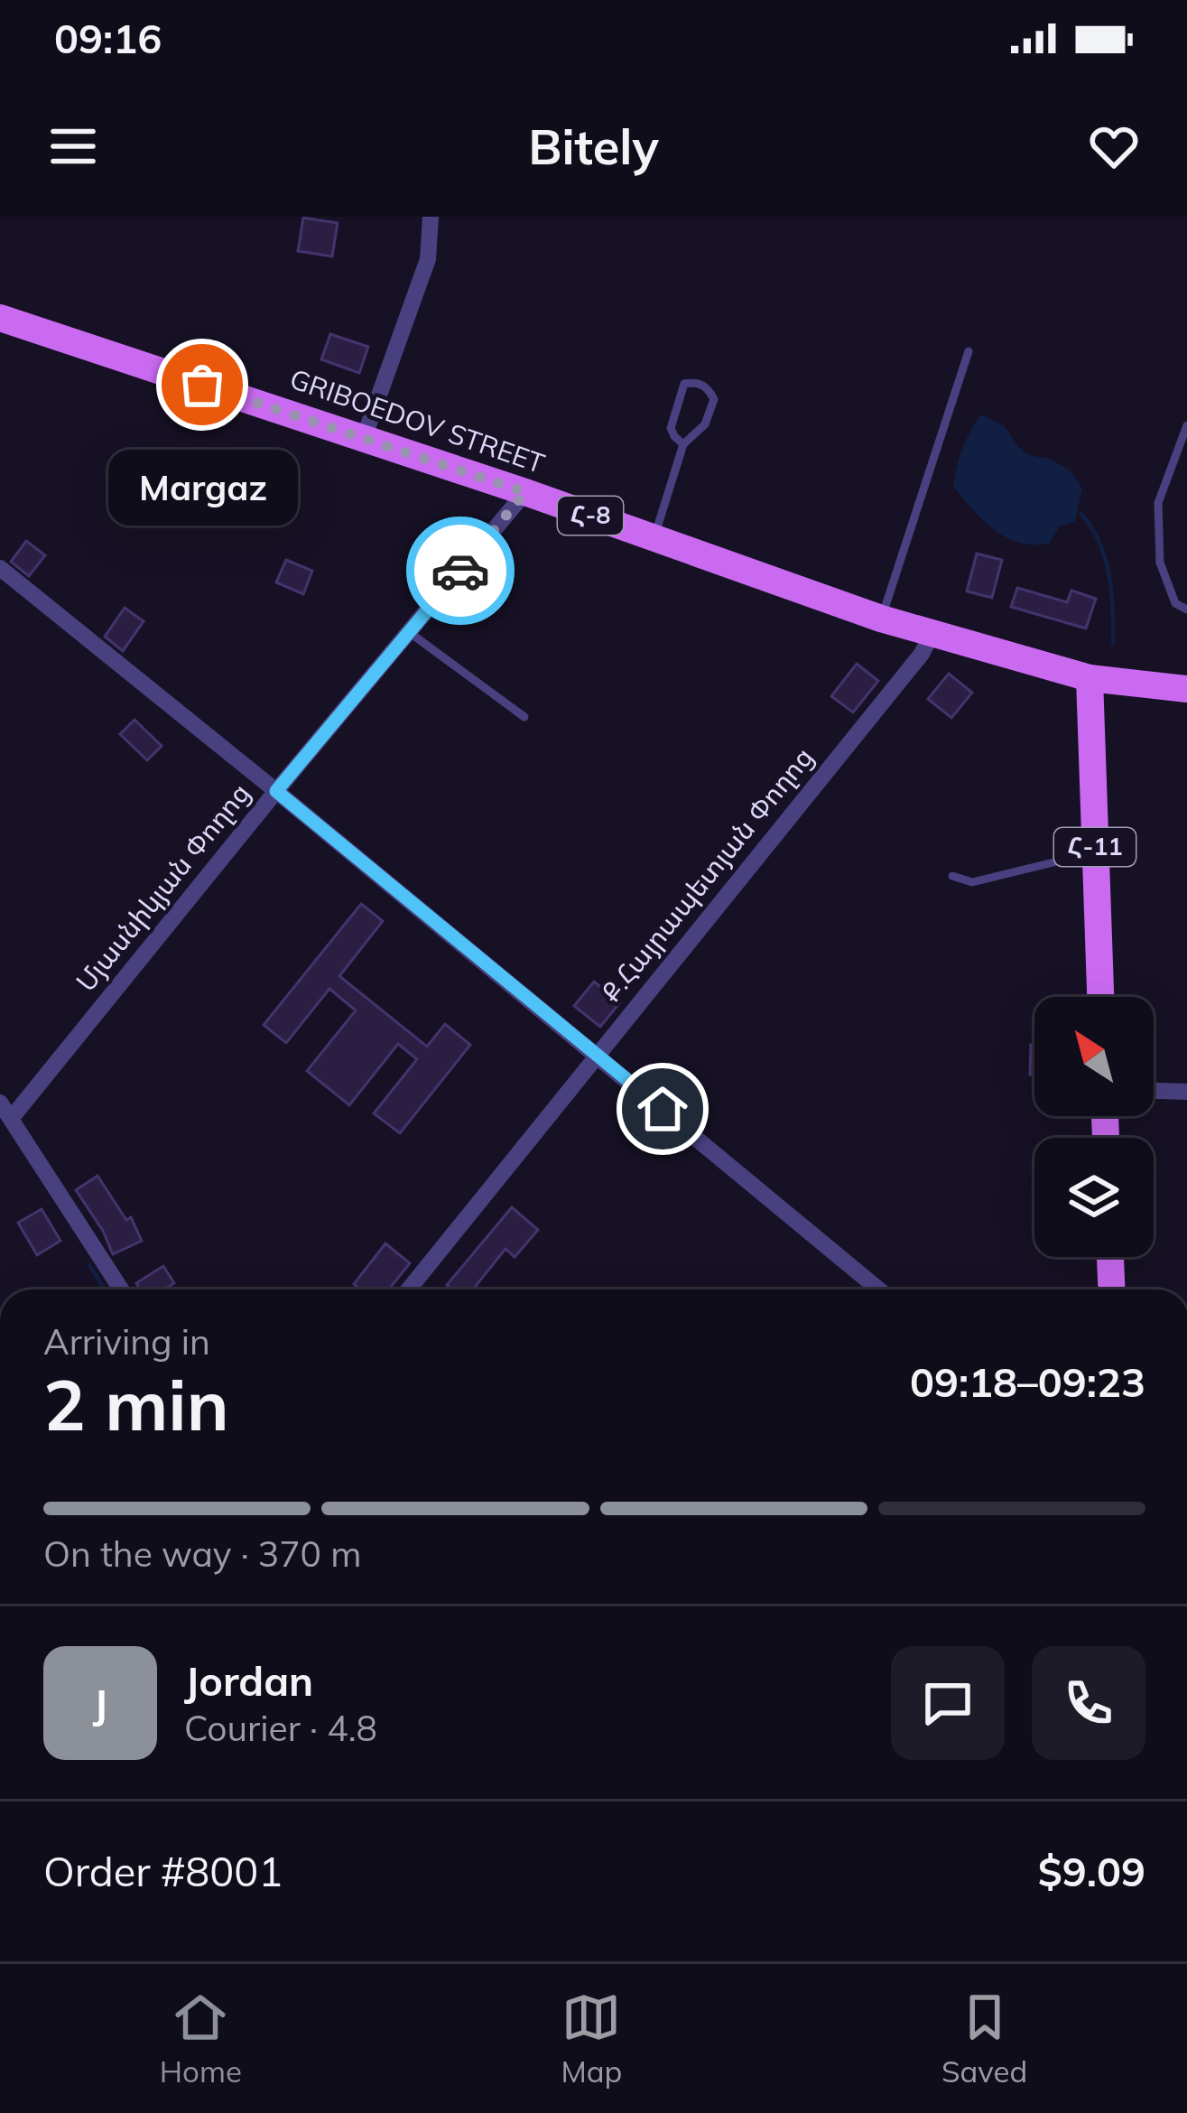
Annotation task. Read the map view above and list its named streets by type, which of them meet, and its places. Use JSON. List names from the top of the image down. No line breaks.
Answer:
{"streets":{"main road":["GRIBOEDOV STREET","Հ-8","Հ-11"],"street":["Ք.Հայրապետյան Փողոց","Մյասնիկյան Փողոց"]},"crossings":[["GRIBOEDOV STREET","Հ-11"],["GRIBOEDOV STREET","Ք.Հայրապետյան Փողոց"],["GRIBOEDOV STREET","Մյասնիկյան Փողոց"]],"places":["Margaz"],"north":"top left","page":{"status":"09:16","header":"Bitely","bubble":"Margaz","heading":["2 min","Arriving in","09:18–09:23"],"panel":["Jordan","Courier · 4.8","Order #8001","$9.09"],"bar":"On the way · 370 m","round":"J","tabs":["Home","Map","Saved"]}}
